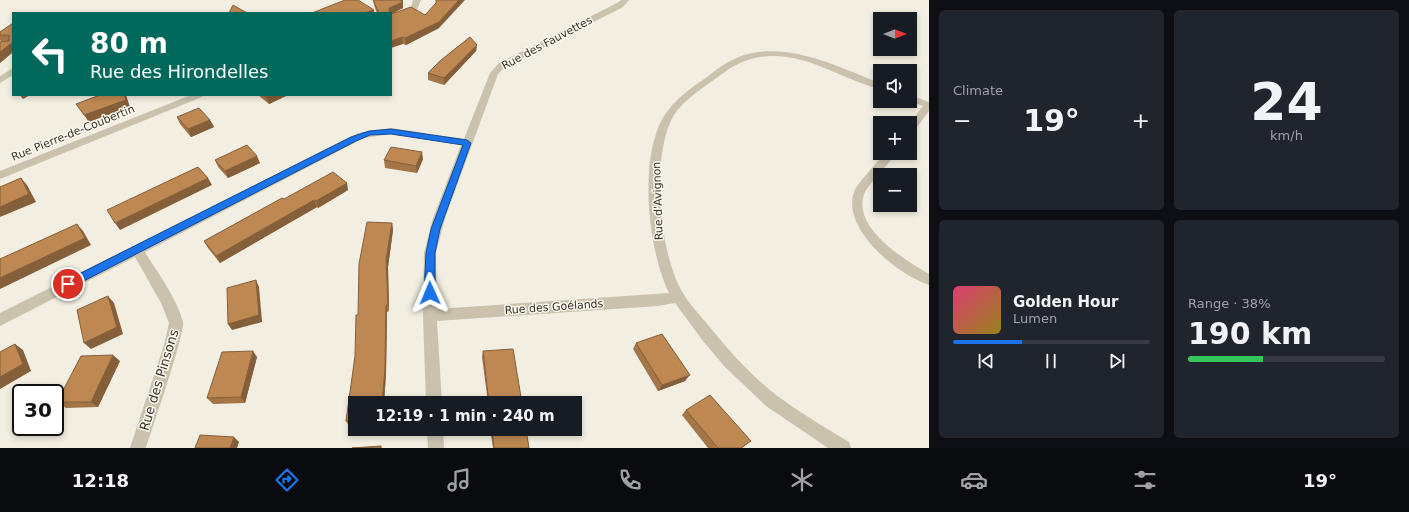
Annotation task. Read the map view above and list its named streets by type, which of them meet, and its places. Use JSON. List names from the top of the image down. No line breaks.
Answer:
{"streets":{"street":["Rue des Fauvettes","Rue Pierre-de-Coubertin","Rue d'Avignon","Rue des Goélands","Rue des Pinsons"]},"crossings":[["Rue des Fauvettes","Rue des Goélands"],["Rue d'Avignon","Rue des Goélands"]],"north":"right","page":{"tile":["Climate",["24","km/h"],["Range · 38%","190 km"]],"map_buttons":["+","−"],"turn":["80 m","Rue des Hirondelles"],"heat":["−","19°","+"],"song":["Golden Hour","Lumen"],"limit":"30","trip":"12:19 · 1 min · 240 m","tabs":["12:18","19°"]}}
